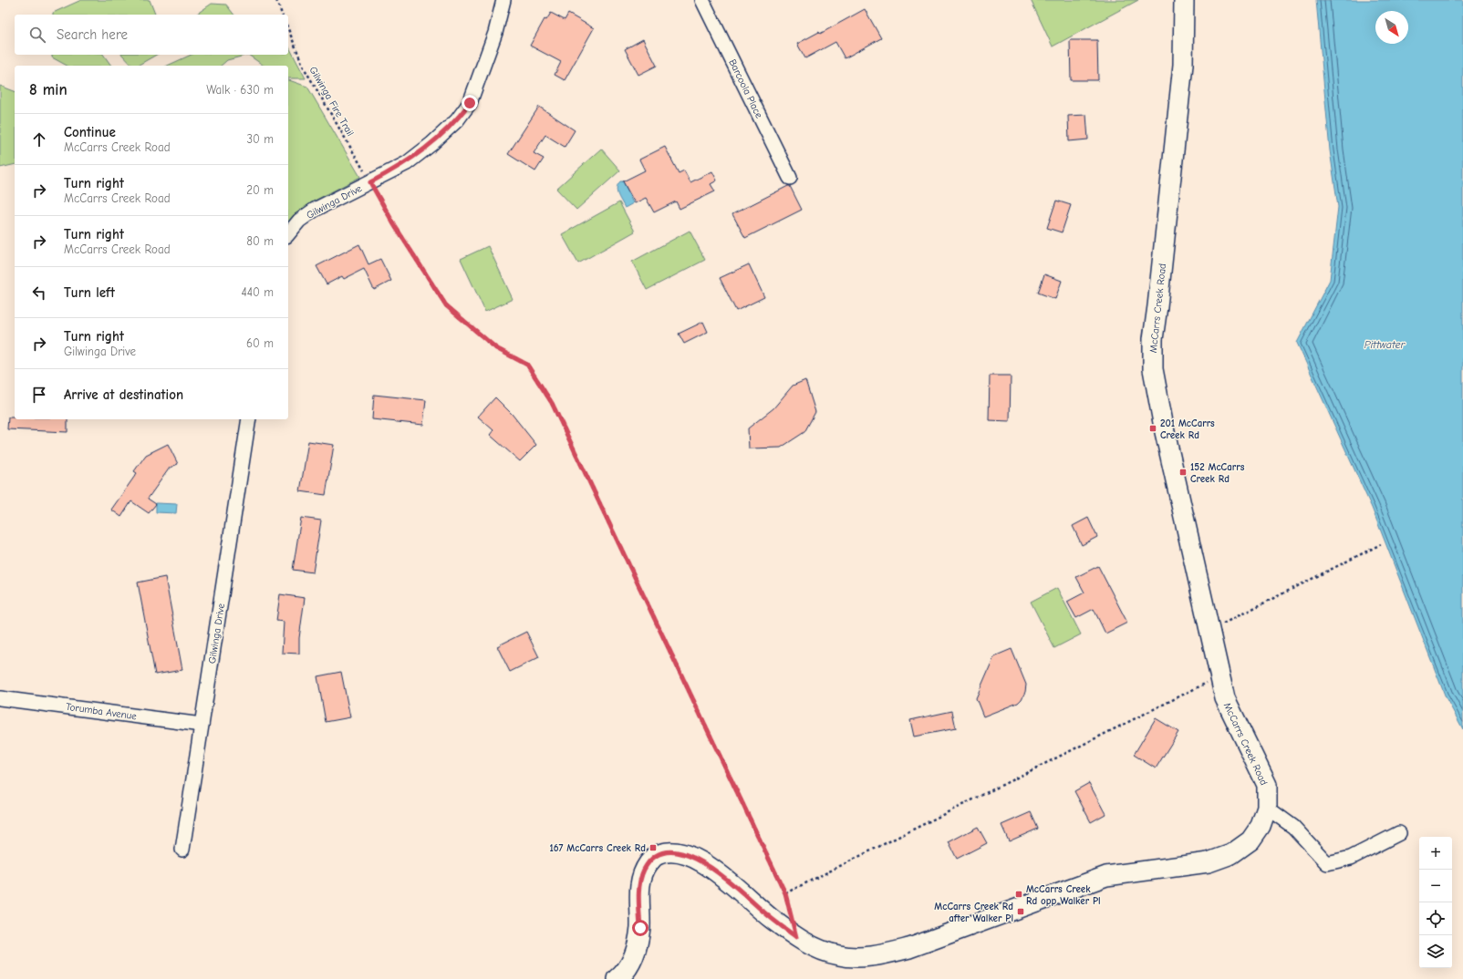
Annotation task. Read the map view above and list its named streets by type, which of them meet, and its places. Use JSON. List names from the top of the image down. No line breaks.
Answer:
{"streets":{"main road":["McCarrs Creek Road"],"street":["Barcoola Place","Gilwinga Drive","Torumba Avenue"],"path":["Gilwinga Fire Trail"]},"crossings":[["Gilwinga Fire Trail","Gilwinga Drive"],["Gilwinga Fire Trail","McCarrs Creek Road"],["Gilwinga Drive","Torumba Avenue"]],"water":["Pittwater"],"places":{"transit":["201 McCarrs Creek Rd","152 McCarrs Creek Rd","167 McCarrs Creek Rd","McCarrs Creek Rd opp Walker Pl","McCarrs Creek Rd after Walker Pl"]},"north":"bottom right","page":{"search":"Search here","heading":["8 min","Walk · 630 m"],"list":[["Continue","McCarrs Creek Road","30 m"],["Turn right","McCarrs Creek Road","20 m"],["Turn right","McCarrs Creek Road","80 m"],["Turn left","440 m"],["Turn right","Gilwinga Drive","60 m"],"Arrive at destination"],"map_buttons":["+","−"]}}
